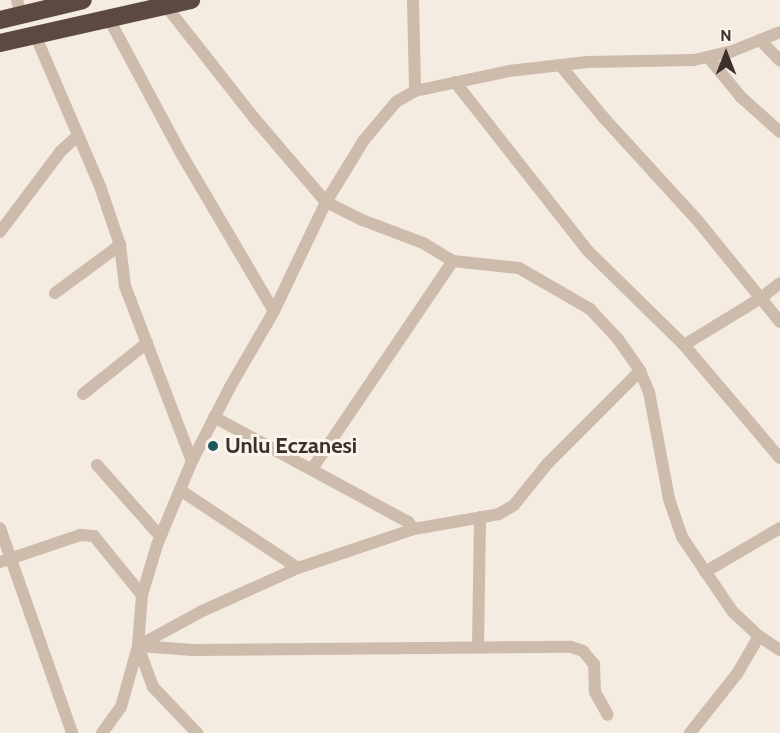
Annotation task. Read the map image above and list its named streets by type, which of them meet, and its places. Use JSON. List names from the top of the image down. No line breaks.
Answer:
{"places":["Unlu Eczanesi"],"north":"top"}
